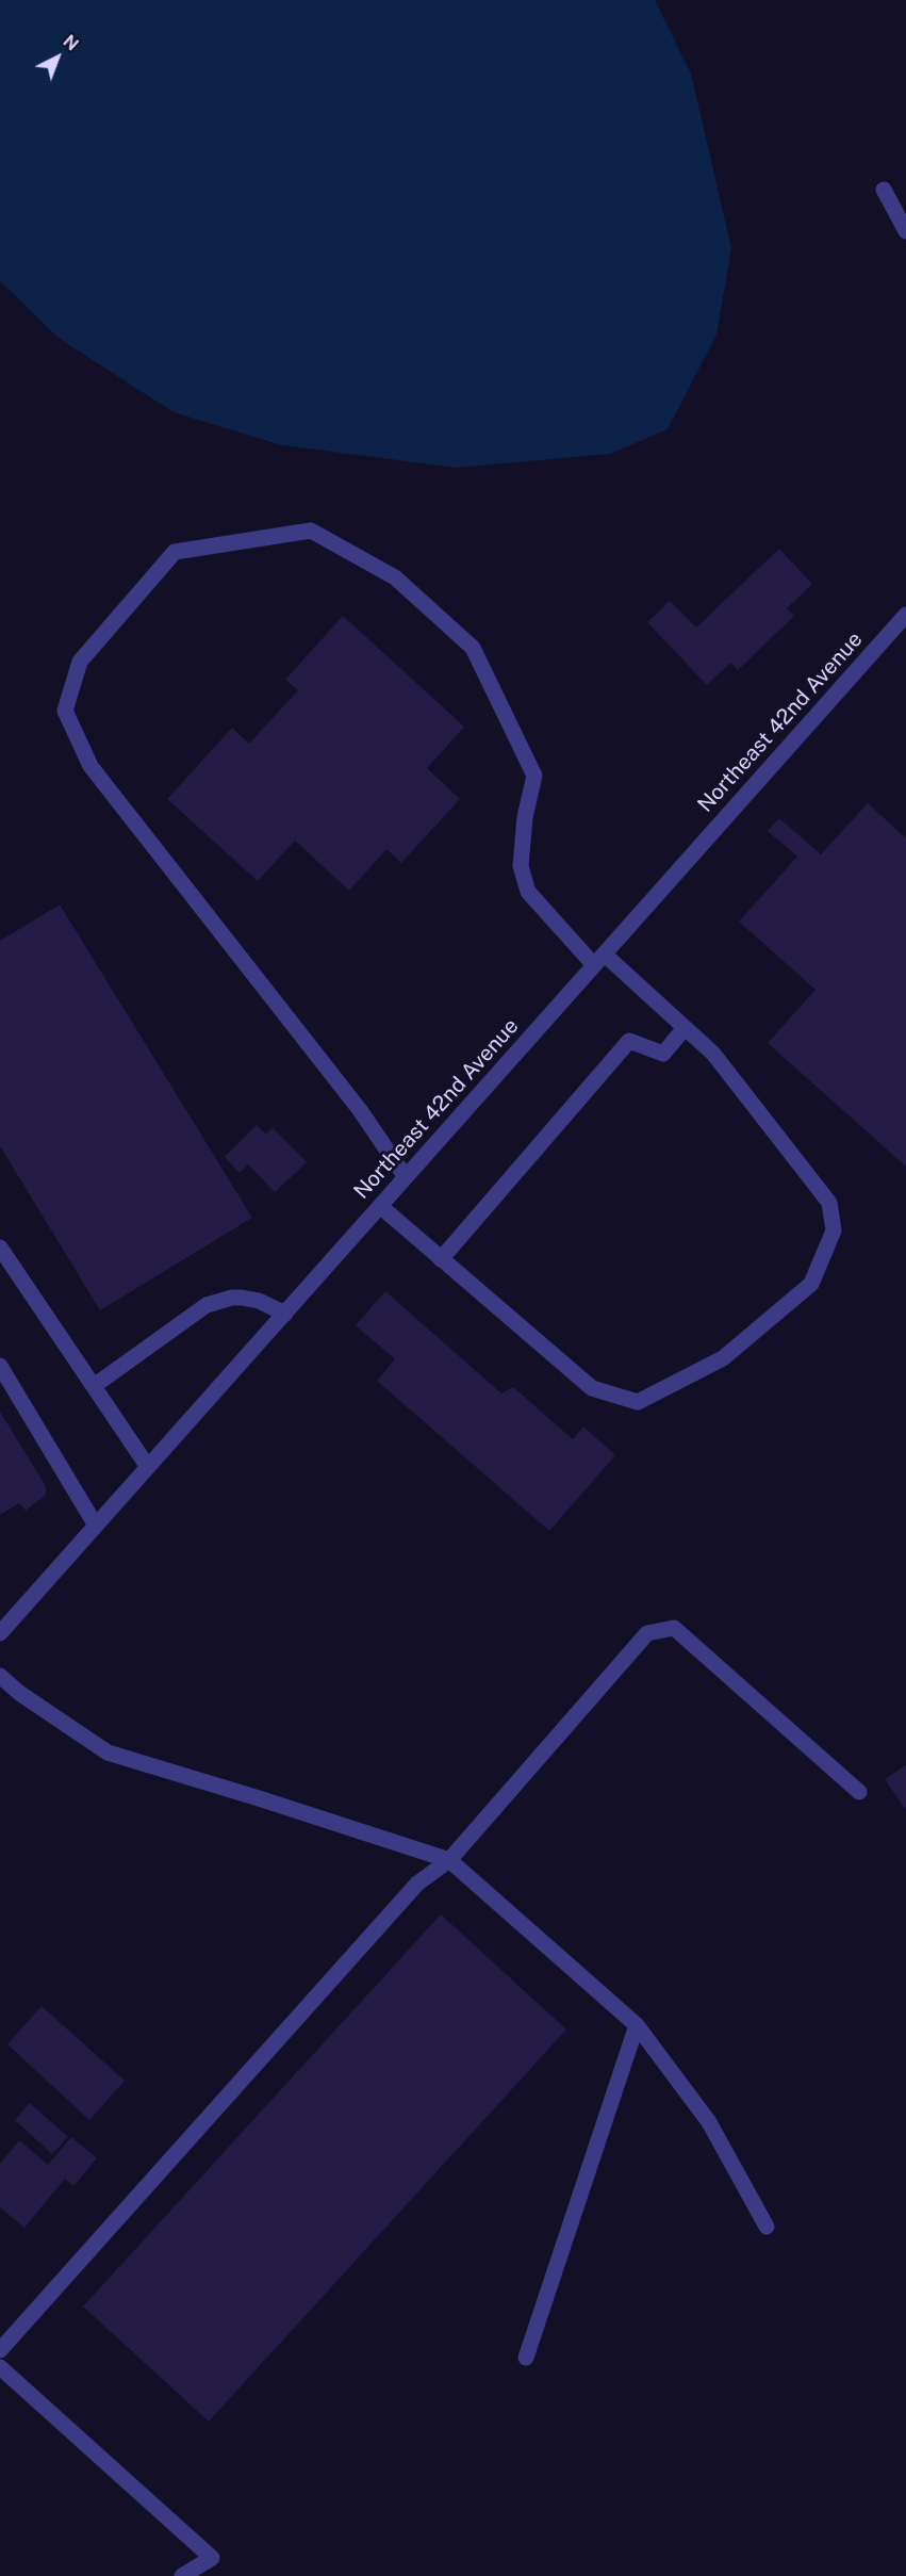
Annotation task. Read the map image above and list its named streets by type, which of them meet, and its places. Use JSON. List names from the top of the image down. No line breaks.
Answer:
{"streets":{"street":["Northeast 42nd Avenue"]},"north":"top right"}
